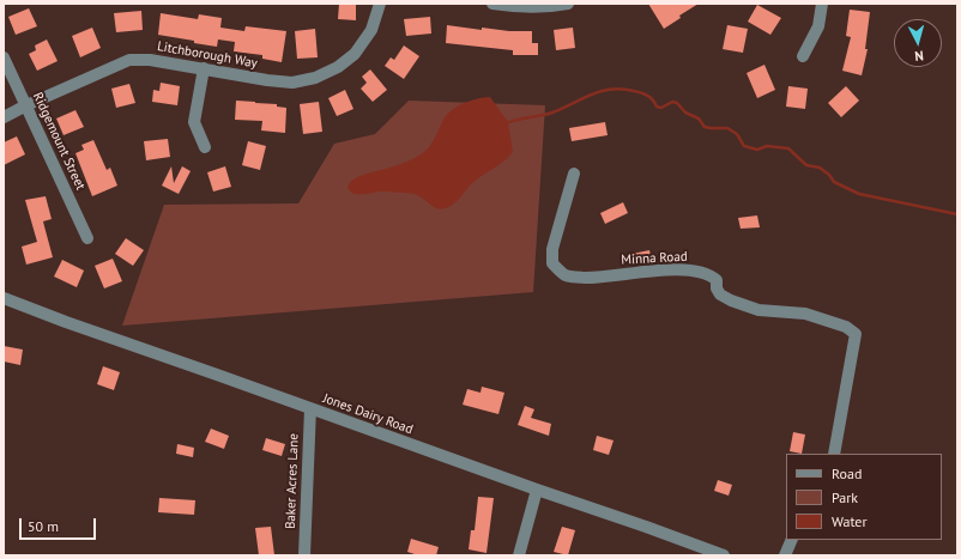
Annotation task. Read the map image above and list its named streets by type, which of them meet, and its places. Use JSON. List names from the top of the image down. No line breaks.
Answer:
{"streets":{"street":["Litchborough Way","Ridgemount Street","Minna Road","Jones Dairy Road","Baker Acres Lane"]},"crossings":[["Litchborough Way","Ridgemount Street"],["Jones Dairy Road","Baker Acres Lane"]],"legend":["Road","Park","Water"],"scale_bar":"50 m","north":"bottom"}
